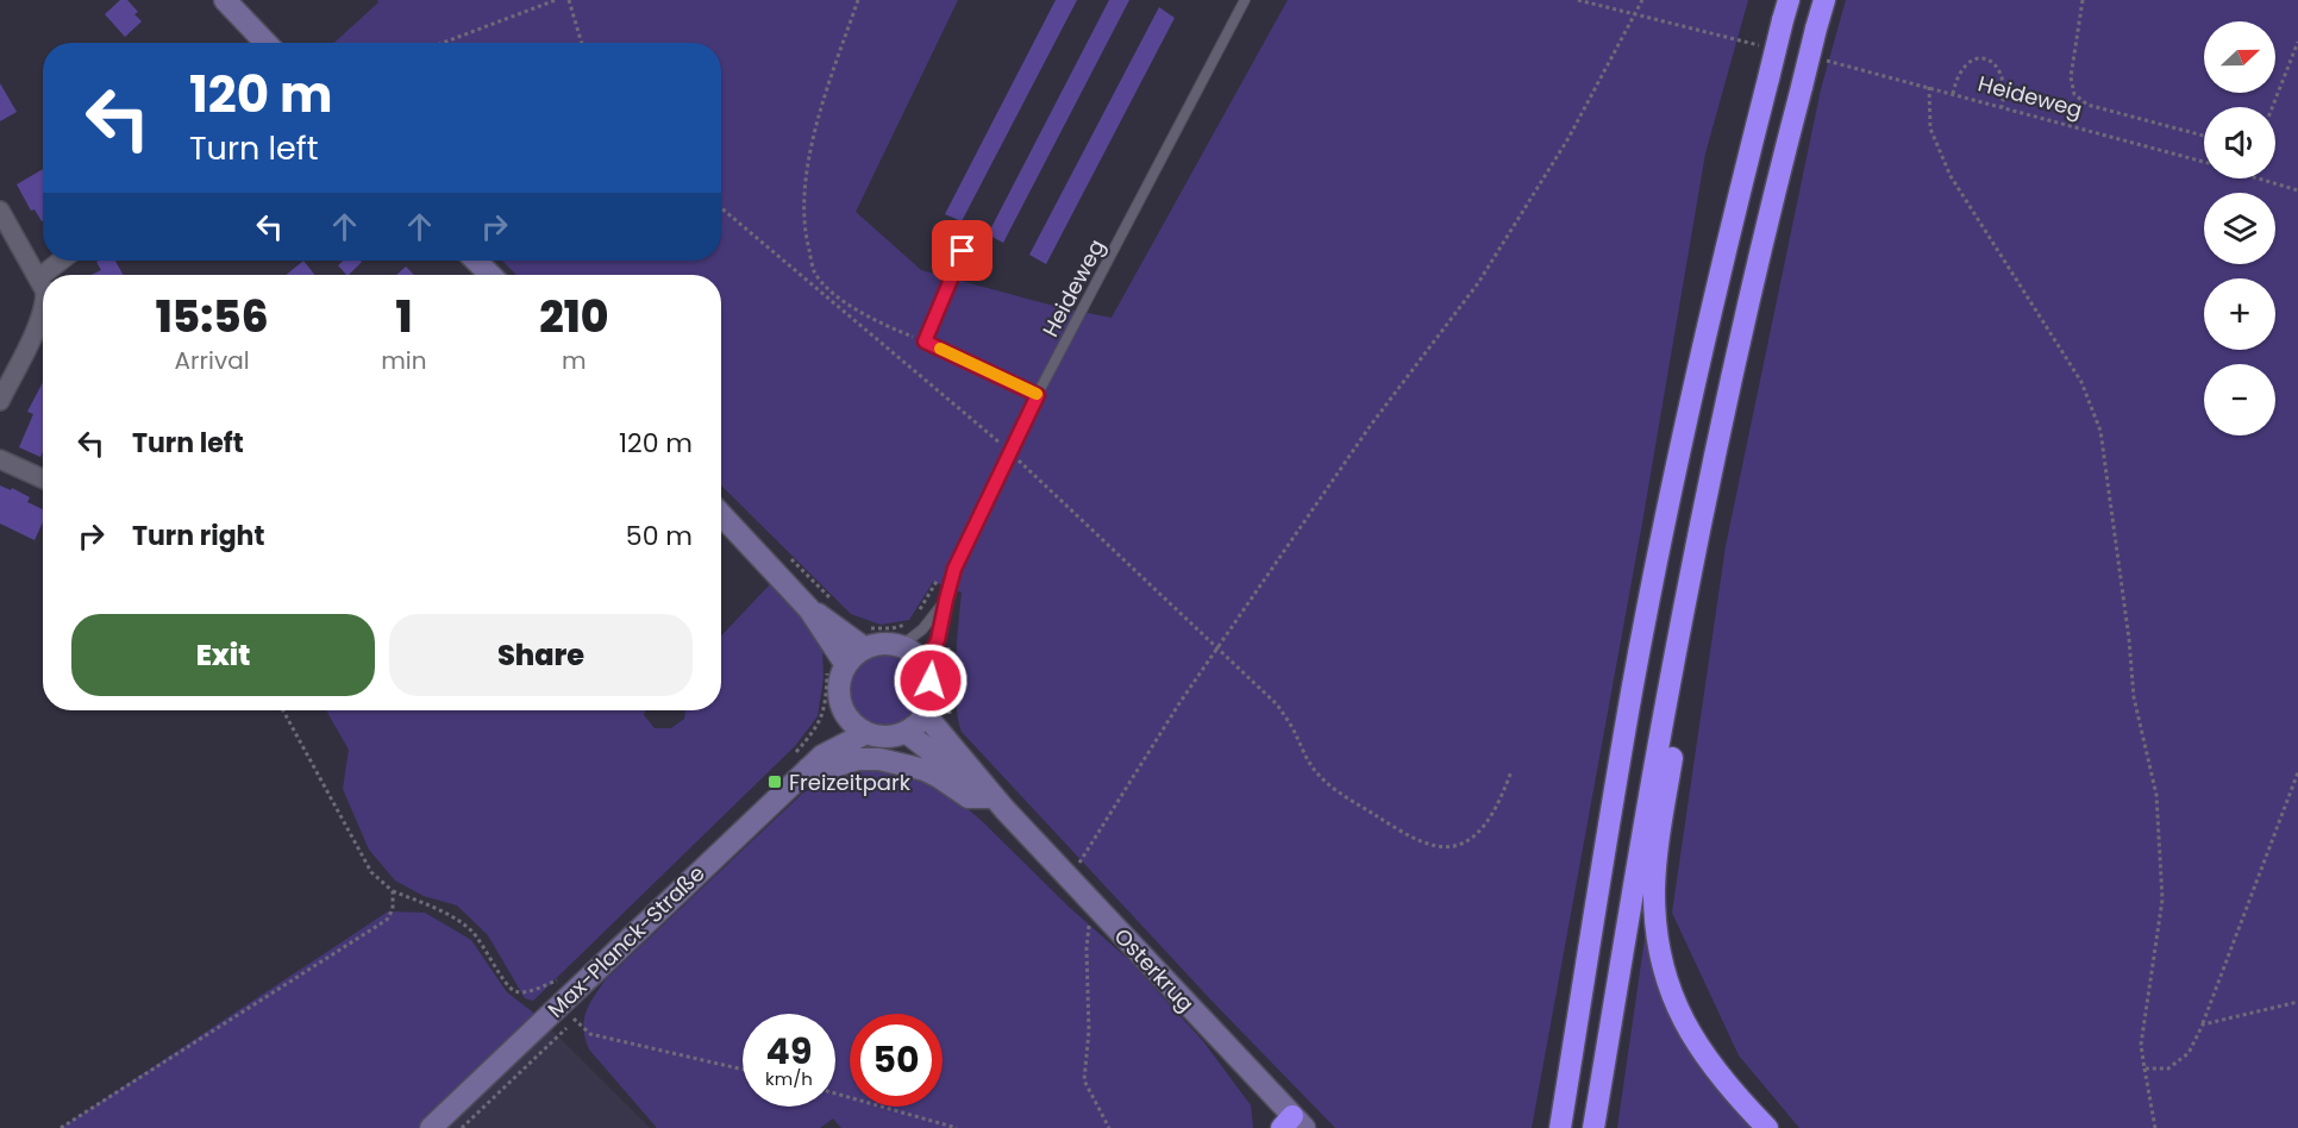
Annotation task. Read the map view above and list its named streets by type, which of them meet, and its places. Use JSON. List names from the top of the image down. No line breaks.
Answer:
{"streets":{"main road":["Max-Planck-Straße","Osterkrug"],"lane":["Heideweg"]},"crossings":[["Heideweg","Max-Planck-Straße"],["Heideweg","Osterkrug"],["Max-Planck-Straße","Osterkrug"]],"places":{"transit":["Freizeitpark"]},"north":"right","page":{"map_buttons":["+","−"],"turn":["120 m","Turn left"],"eta":["15:56","Arrival","1","min","210","m"],"list":[{"name":"Turn left","value":"120 m"},{"name":"Turn right","value":"50 m"}],"buttons":["Exit","Share"],"speed":"49 km/h","limit":"50"}}
